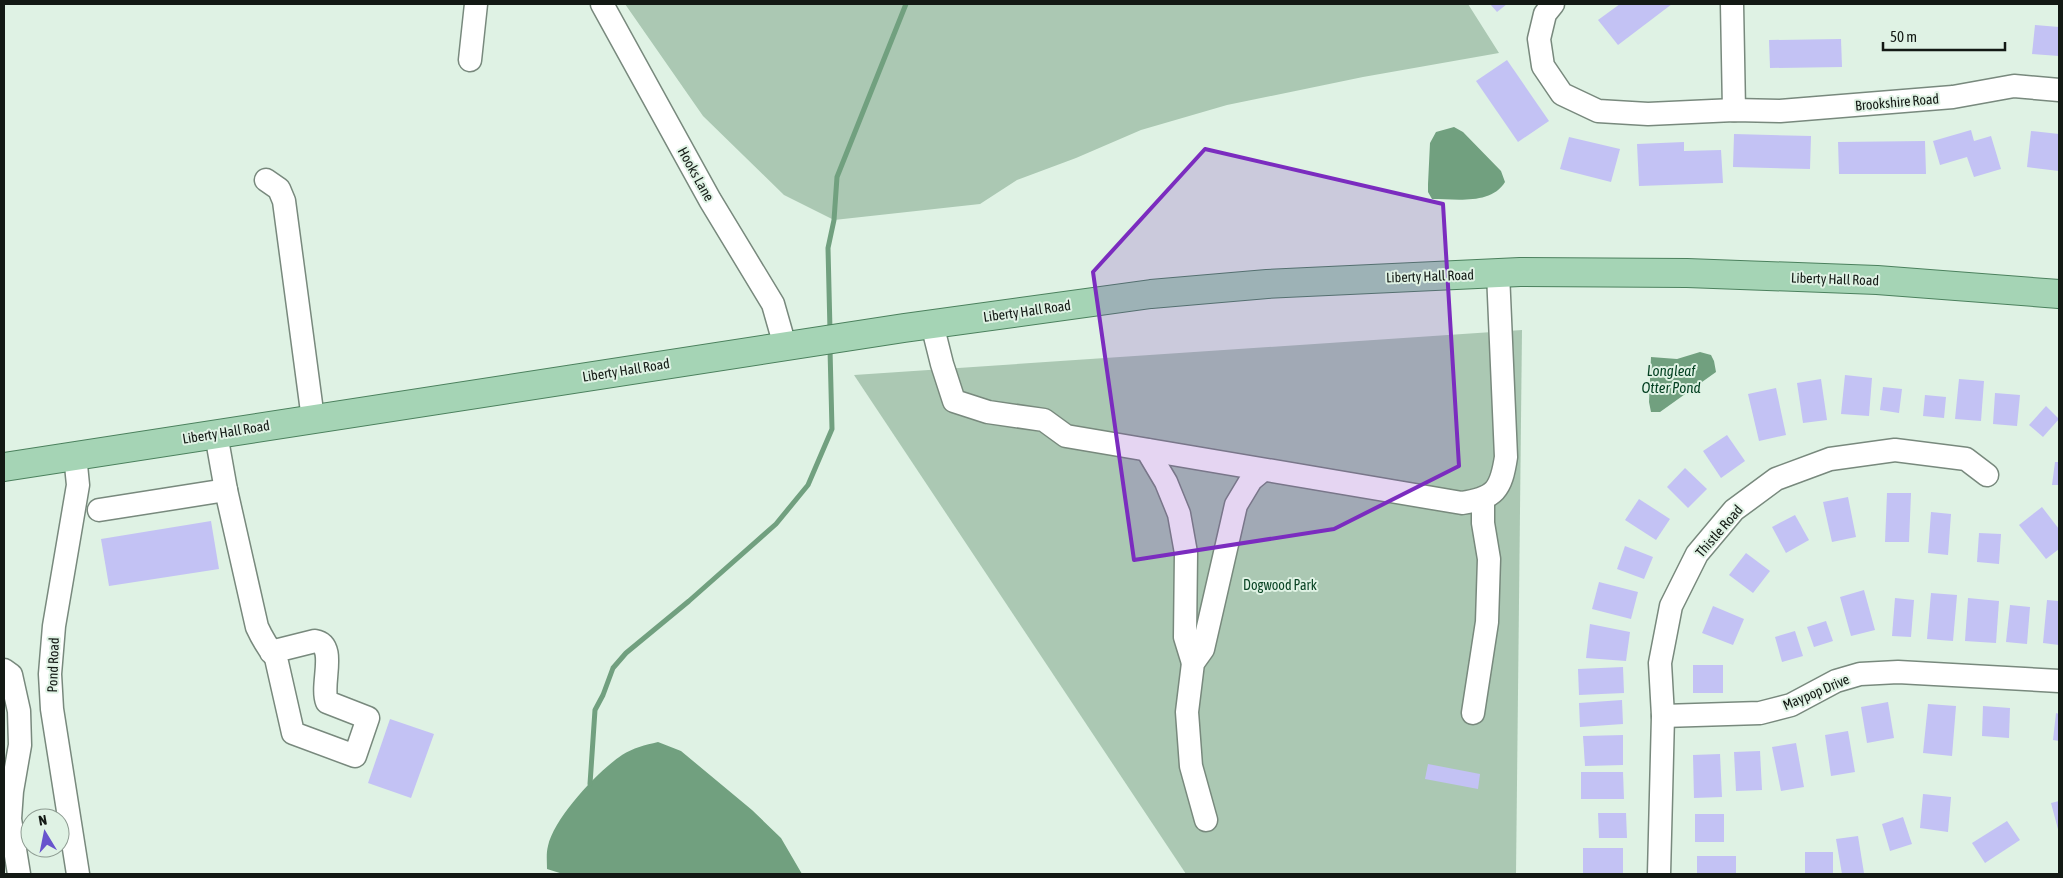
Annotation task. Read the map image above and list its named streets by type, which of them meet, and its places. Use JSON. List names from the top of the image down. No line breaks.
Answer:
{"streets":{"main road":["Liberty Hall Road"],"street":["Brookshire Road","Hooks Lane","Thistle Road","Pond Road","Maypop Drive"]},"crossings":[["Hooks Lane","Liberty Hall Road"],["Liberty Hall Road","Pond Road"],["Thistle Road","Maypop Drive"]],"water":["Longleaf Otter Pond"],"parks":["Dogwood Park"],"scale_bar":"50 m","north":"top"}
